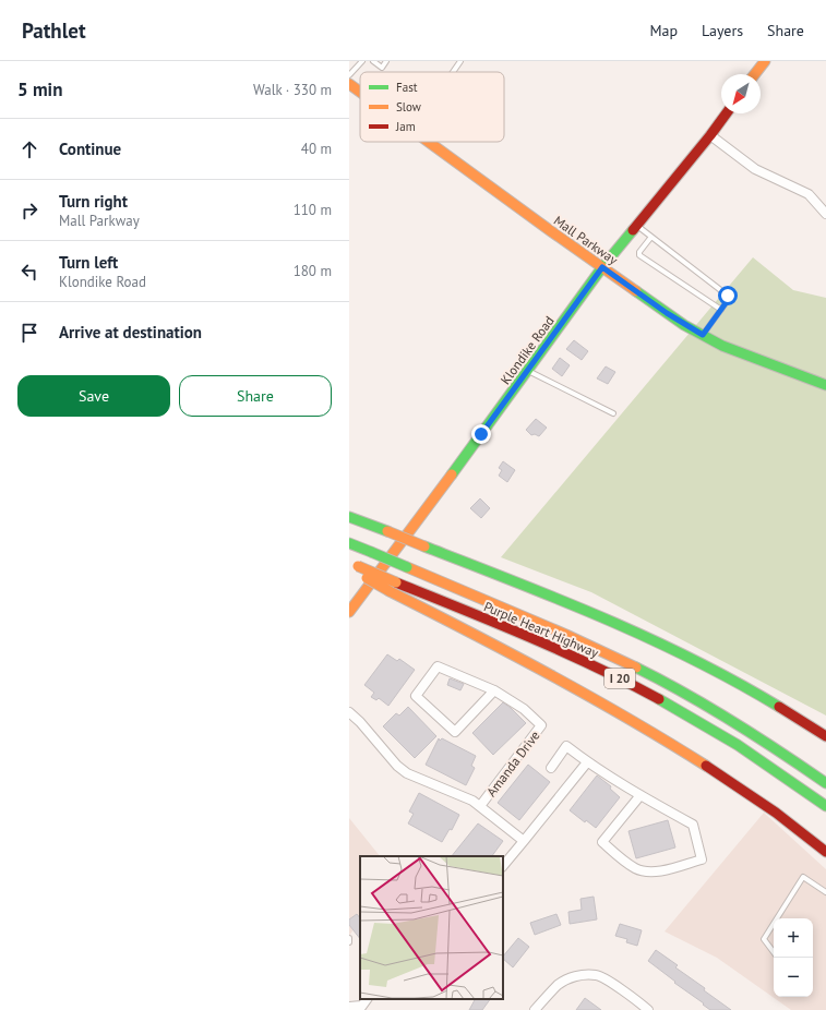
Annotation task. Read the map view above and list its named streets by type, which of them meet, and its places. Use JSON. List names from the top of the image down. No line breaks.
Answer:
{"streets":{"main road":["Mall Parkway","Klondike Road","Purple Heart Highway","I 20"],"street":["Amanda Drive"]},"crossings":[["Mall Parkway","Klondike Road"]],"legend":["Fast","Slow","Jam"],"north":"bottom left","page":{"header":"Pathlet","nav":["Map","Layers","Share"],"heading":["5 min","Walk · 330 m"],"list":[["Continue","40 m"],["Turn right","Mall Parkway","110 m"],["Turn left","Klondike Road","180 m"],"Arrive at destination"],"buttons":["Save","Share"],"map_buttons":["+","−"]}}
